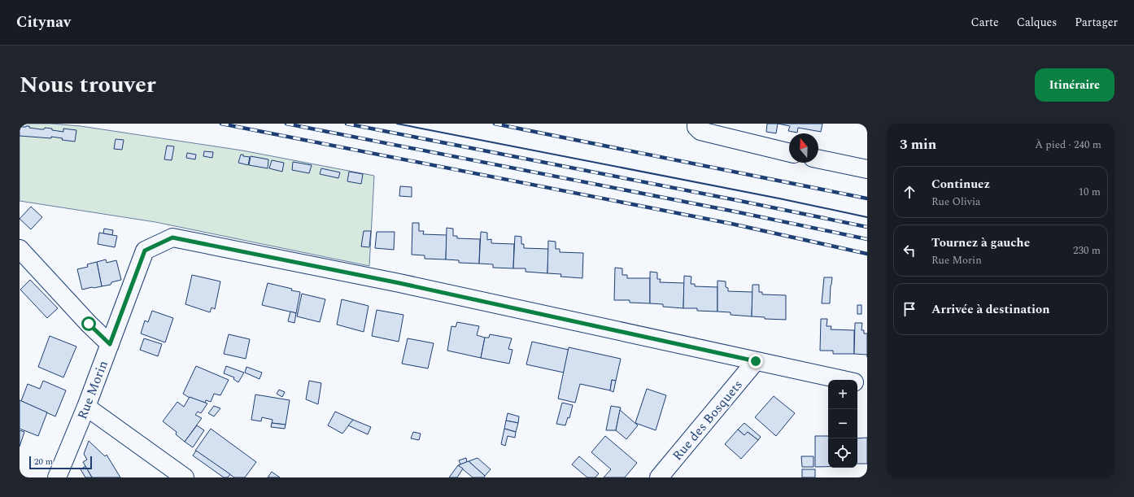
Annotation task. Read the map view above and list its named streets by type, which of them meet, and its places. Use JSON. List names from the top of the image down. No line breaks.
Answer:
{"streets":{"street":["Rue Morin","Rue des Bosquets"]},"crossings":[["Rue Morin","Rue des Bosquets"]],"scale_bar":"20 m","north":"top","page":{"header":"Citynav","nav":["Carte","Calques","Partager"],"title":"Nous trouver","buttons":"Itinéraire","heading":["3 min","À pied · 240 m"],"list":[["Continuez","Rue Olivia","10 m"],["Tournez à gauche","Rue Morin","230 m"],"Arrivée à destination"],"map_buttons":["+","−"],"scale":"20 m"}}
